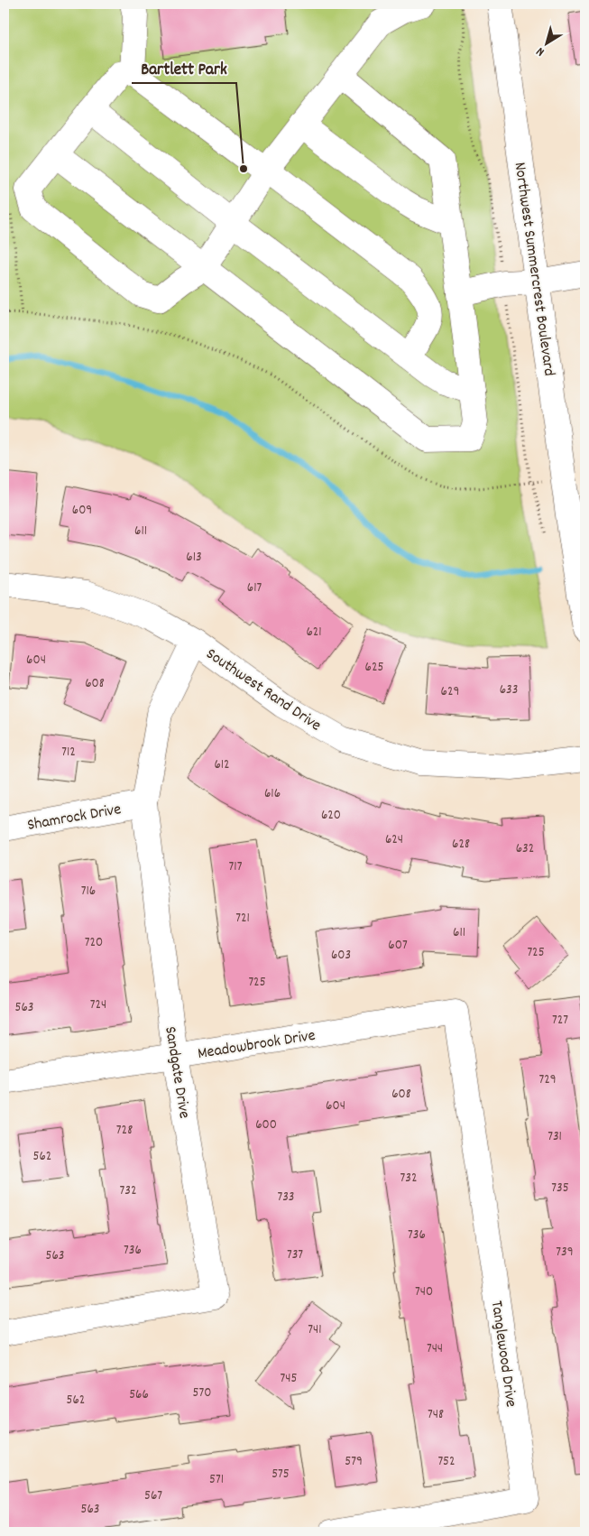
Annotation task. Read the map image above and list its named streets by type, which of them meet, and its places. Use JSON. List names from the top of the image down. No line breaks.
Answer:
{"streets":{"street":["Northwest Summercrest Boulevard","Southwest Rand Drive","Shamrock Drive","Meadowbrook Drive","Sandgate Drive","Tanglewood Drive"]},"crossings":[["Southwest Rand Drive","Sandgate Drive"],["Shamrock Drive","Sandgate Drive"],["Meadowbrook Drive","Sandgate Drive"],["Meadowbrook Drive","Tanglewood Drive"]],"places":["Bartlett Park"],"house_numbers":["609","611","613","617","621","604","625","608","633","629","712","612","616","620","624","628","632","717","716","721","611","720","607","725","603","725","724","563","727","729","608","604","600","728","731","562","732","735","732","733","736","736","739","737","563","740","741","744","745","570","566","562","748","579","752","575","571","567","563"],"north":"bottom left"}
